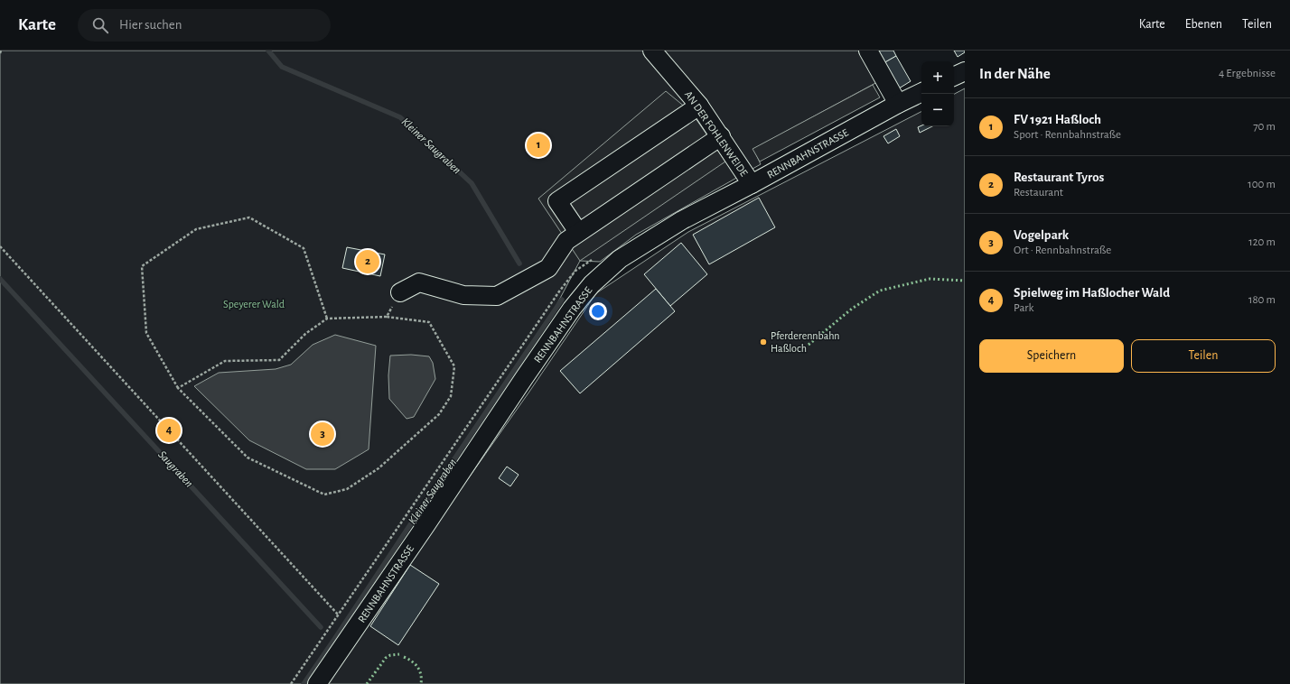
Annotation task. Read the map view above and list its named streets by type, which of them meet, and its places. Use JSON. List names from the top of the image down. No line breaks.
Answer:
{"streets":{"street":["AN DER FOHLENWEIDE","RENNBAHNSTRASSE"]},"crossings":[["AN DER FOHLENWEIDE","RENNBAHNSTRASSE"]],"water":["Kleiner Saugraben","Saugraben"],"parks":["Speyerer Wald"],"places":["Pferderennbahn Haßloch"],"page":{"header":"Karte","search":"Hier suchen","nav":["Karte","Ebenen","Teilen"],"heading":["In der Nähe","4 Ergebnisse"],"map_buttons":["+","−"],"list":[{"mark":"1","name":"FV 1921 Haßloch","note":"Sport · Rennbahnstraße","value":"70 m"},{"mark":"2","name":"Restaurant Tyros","note":"Restaurant","value":"100 m"},{"mark":"3","name":"Vogelpark","note":"Ort · Rennbahnstraße","value":"120 m"},{"mark":"4","name":"Spielweg im Haßlocher Wald","note":"Park","value":"180 m"}],"pins":["1","2","4","3"],"buttons":["Speichern","Teilen"]}}
